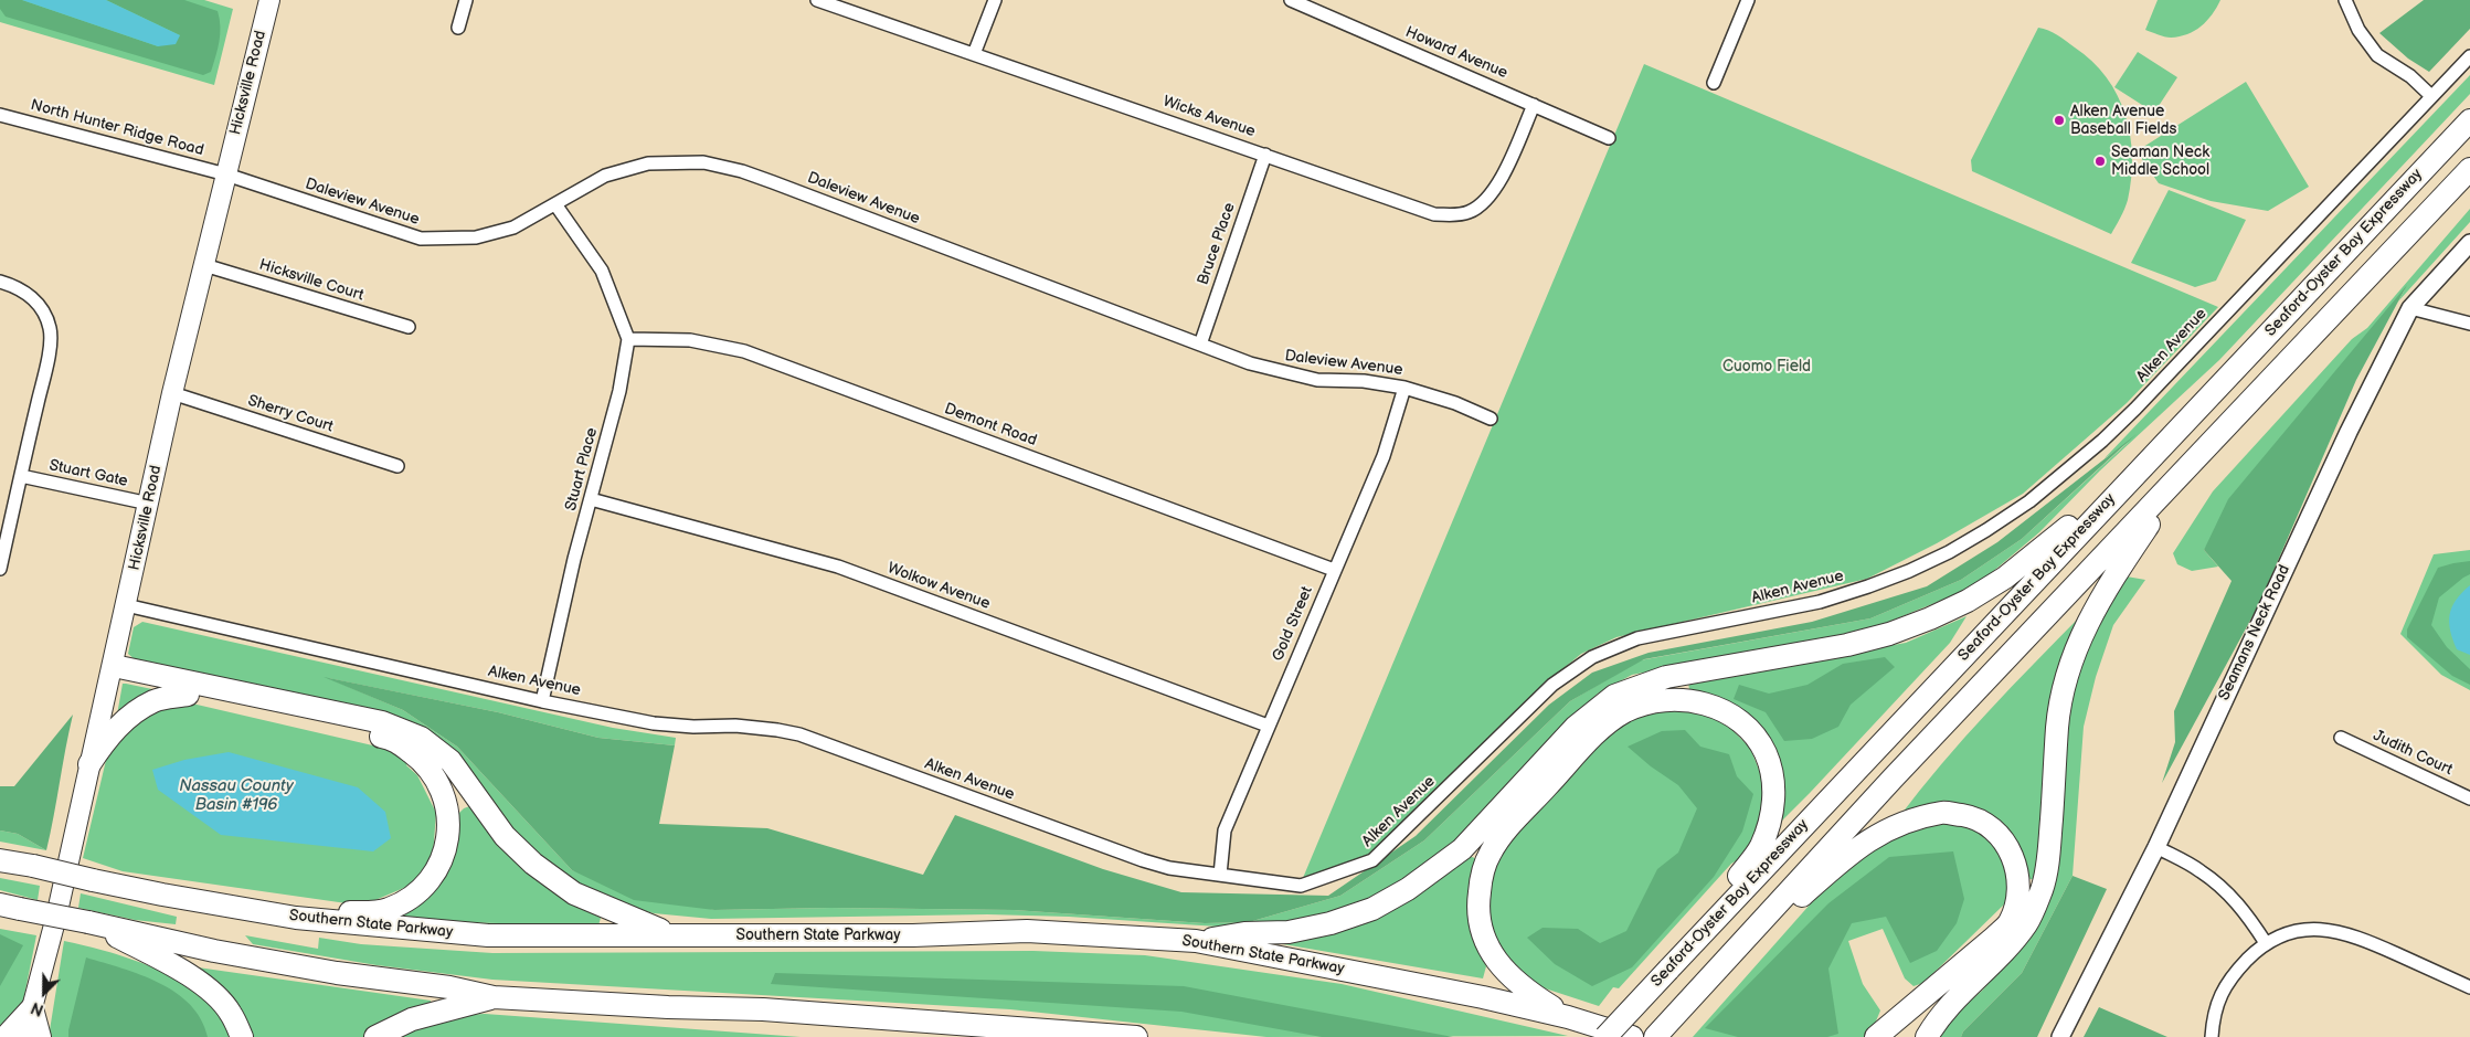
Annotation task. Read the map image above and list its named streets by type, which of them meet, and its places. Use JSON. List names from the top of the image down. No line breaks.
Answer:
{"streets":{"highway":["Seaford-Oyster Bay Expressway","Southern State Parkway"],"main road":["Hicksville Road","Seamans Neck Road"],"street":["Howard Avenue","Wicks Avenue","North Hunter Ridge Road","Daleview Avenue","Bruce Place","Hicksville Court","Alken Avenue","Sherry Court","Demont Road","Stuart Place","Stuart Gate","Wolkow Avenue","Gold Street","Judith Court"]},"crossings":[["Howard Avenue","Wicks Avenue"],["Hicksville Road","North Hunter Ridge Road"],["Hicksville Road","Daleview Avenue"],["Hicksville Road","Hicksville Court"],["Hicksville Road","Alken Avenue"],["Hicksville Road","Sherry Court"],["Hicksville Road","Stuart Gate"],["Wicks Avenue","Bruce Place"],["North Hunter Ridge Road","Daleview Avenue"],["Daleview Avenue","Bruce Place"],["Daleview Avenue","Stuart Place"],["Daleview Avenue","Gold Street"],["Alken Avenue","Stuart Place"],["Alken Avenue","Gold Street"],["Demont Road","Stuart Place"],["Demont Road","Gold Street"],["Stuart Place","Wolkow Avenue"],["Wolkow Avenue","Gold Street"]],"water":["Nassau County Basin #196"],"parks":["Cuomo Field"],"places":["Alken Avenue Baseball Fields","Seaman Neck Middle School"],"north":"bottom left"}
